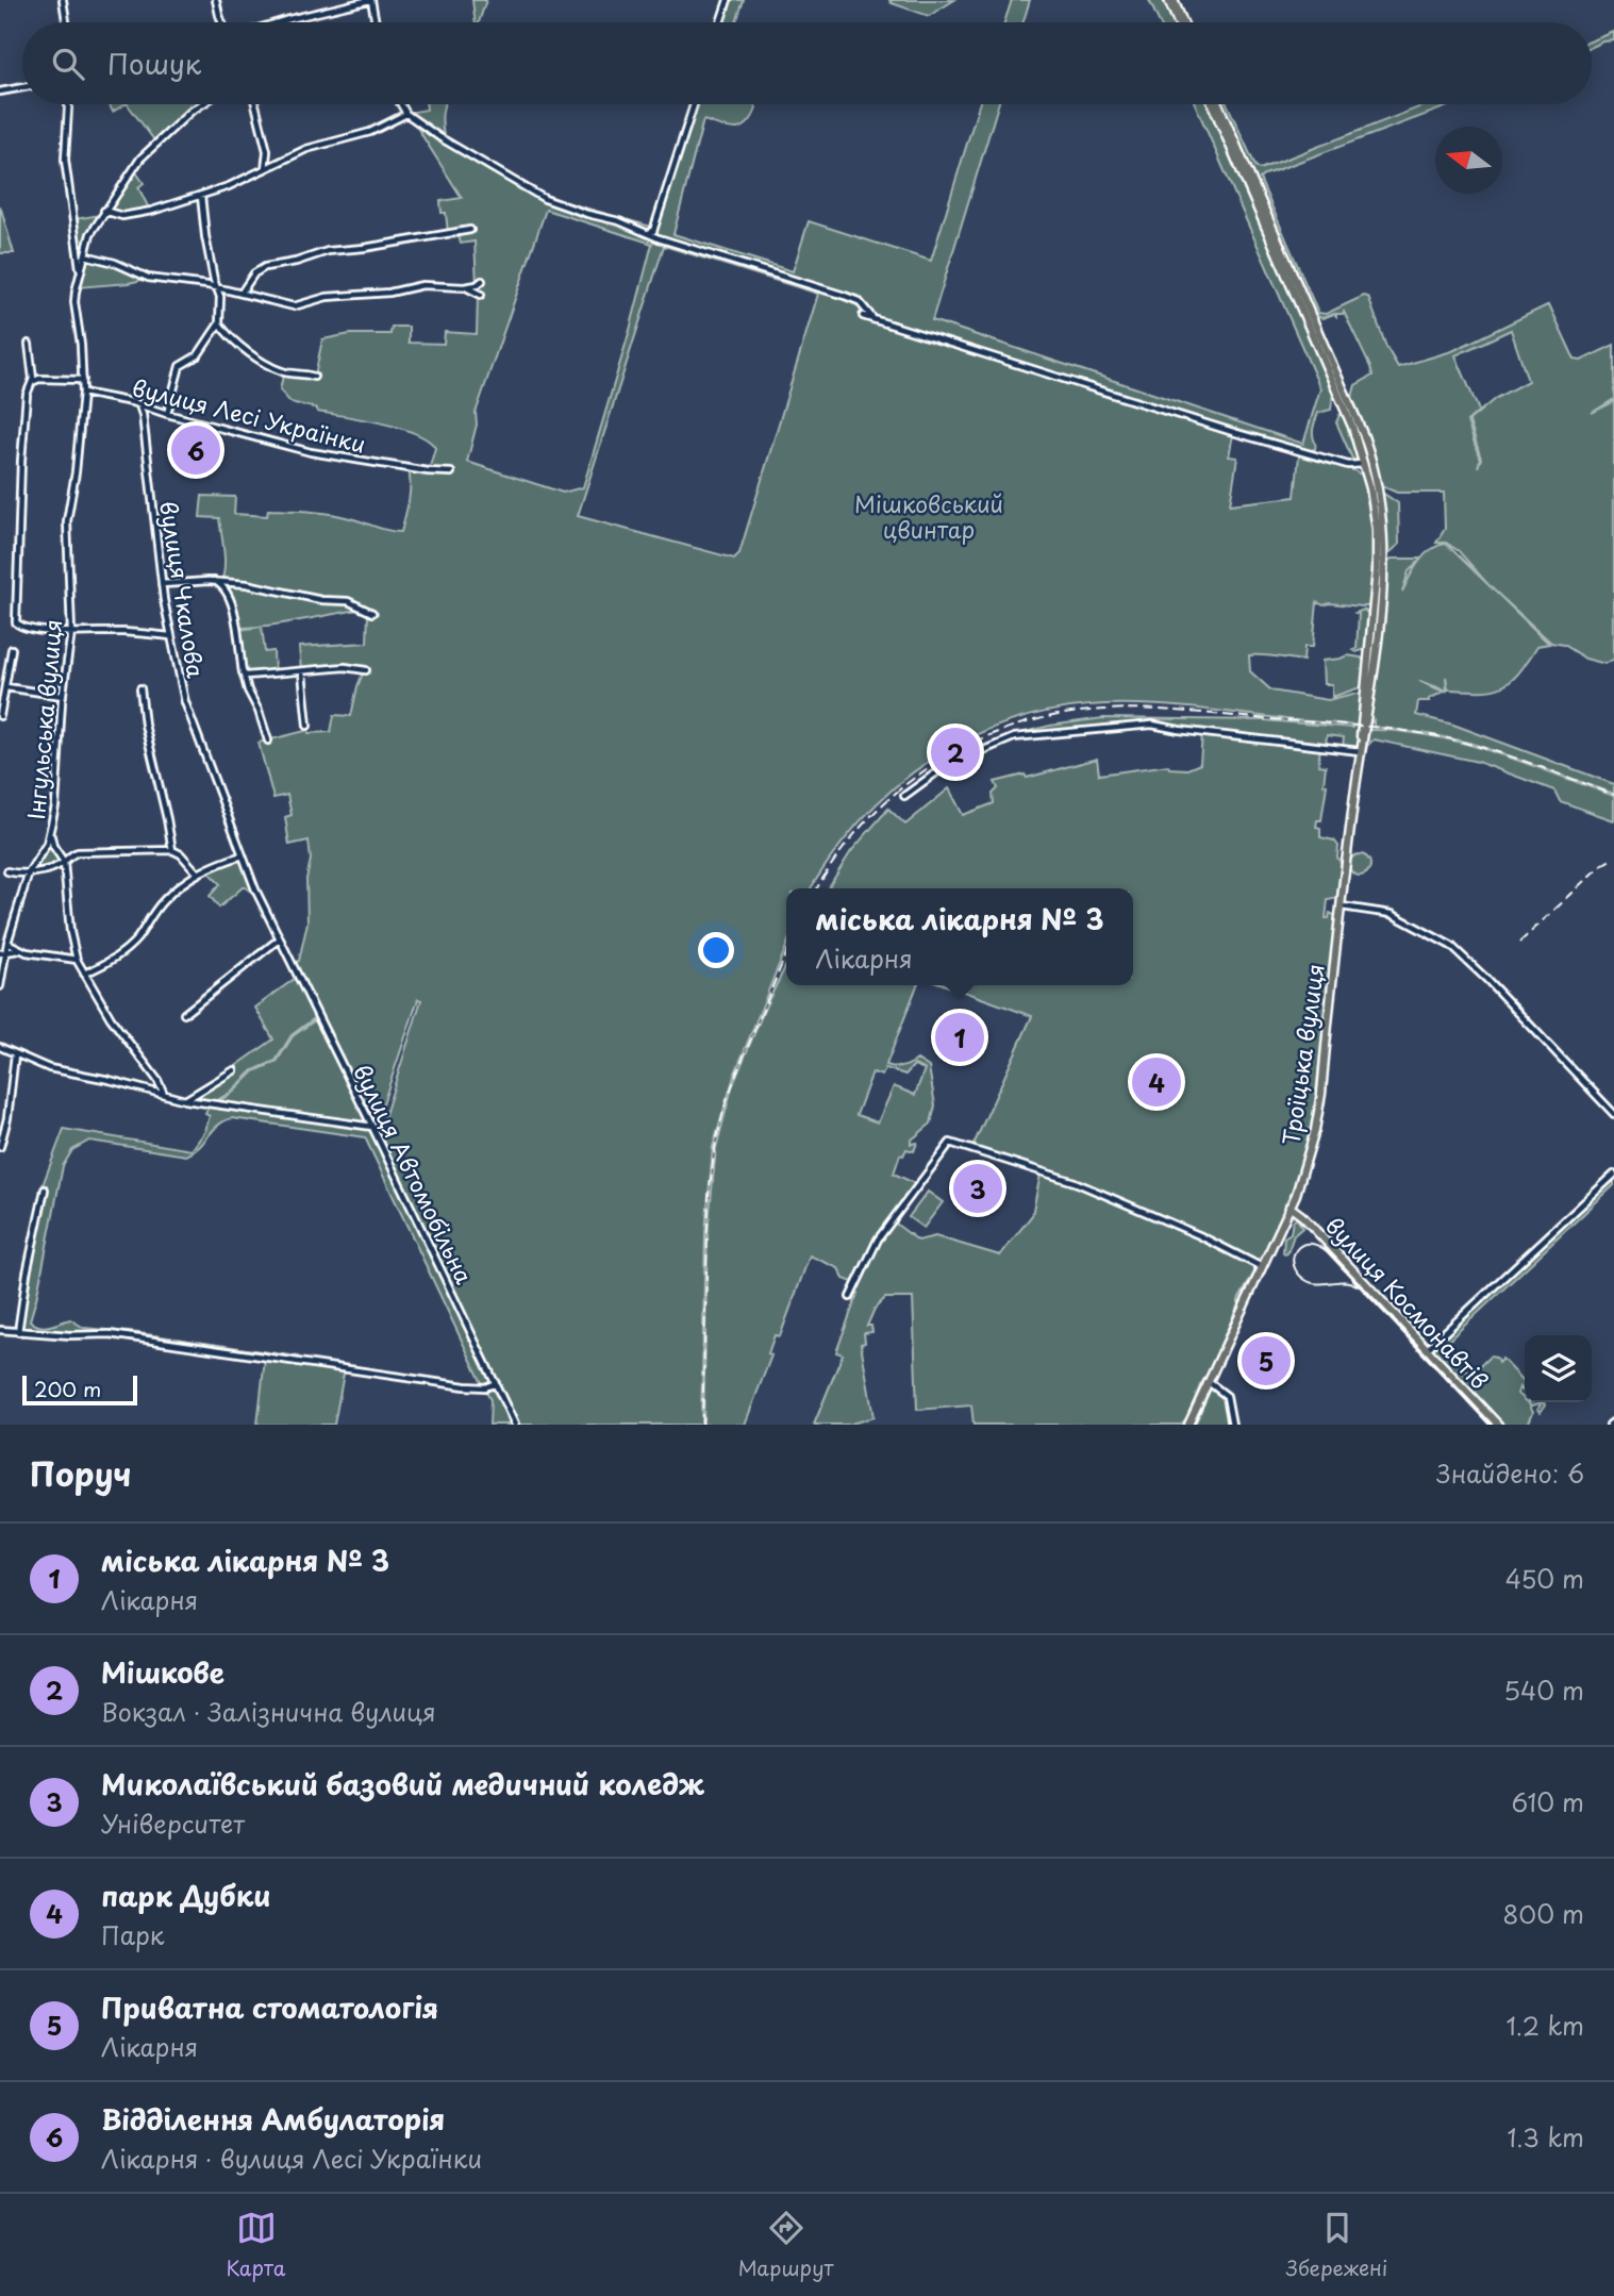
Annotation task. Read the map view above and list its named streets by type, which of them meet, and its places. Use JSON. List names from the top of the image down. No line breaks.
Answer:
{"streets":{"main road":["Троїцька вулиця","вулиця Космонавтів"],"street":["вулиця Лесі Українки","вулиця Чкалова","Інгульська вулиця","вулиця Автомобільна"]},"crossings":[["вулиця Лесі Українки","вулиця Чкалова"],["вулиця Лесі Українки","Інгульська вулиця"],["вулиця Чкалова","вулиця Автомобільна"],["Троїцька вулиця","вулиця Космонавтів"]],"parks":["Мішковський цвинтар"],"scale_bar":"200 m","north":"left","page":{"search":"Пошук","pins":["6","2","1","4","3","5"],"popup":["міська лікарня № 3","Лікарня"],"scale":"200 m","heading":["Поруч","Знайдено: 6"],"list":[{"mark":"1","name":"міська лікарня № 3","note":"Лікарня","value":"450 m"},{"mark":"2","name":"Мішкове","note":"Вокзал · Залізнична вулиця","value":"540 m"},{"mark":"3","name":"Миколаївський базовий медичний коледж","note":"Університет","value":"610 m"},{"mark":"4","name":"парк Дубки","note":"Парк","value":"800 m"},{"mark":"5","name":"Приватна стоматологія","note":"Лікарня","value":"1.2 km"},{"mark":"6","name":"Відділення Амбулаторія","note":"Лікарня · вулиця Лесі Українки","value":"1.3 km"}],"nav":["Карта","Маршрут","Збережені"]}}
